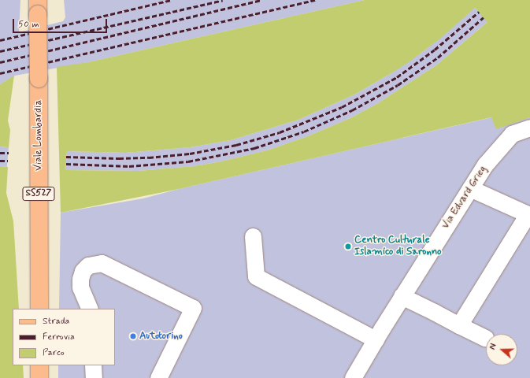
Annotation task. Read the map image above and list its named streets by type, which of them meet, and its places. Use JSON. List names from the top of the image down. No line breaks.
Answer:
{"streets":{"main road":["Viale Lombardia","SS527"],"street":["Via Edvard Grieg"]},"places":["Centro Culturale Islamico di Saronno","Autotorino"],"legend":["Strada","Ferrovia","Parco"],"scale_bar":"50 m","north":"left"}
